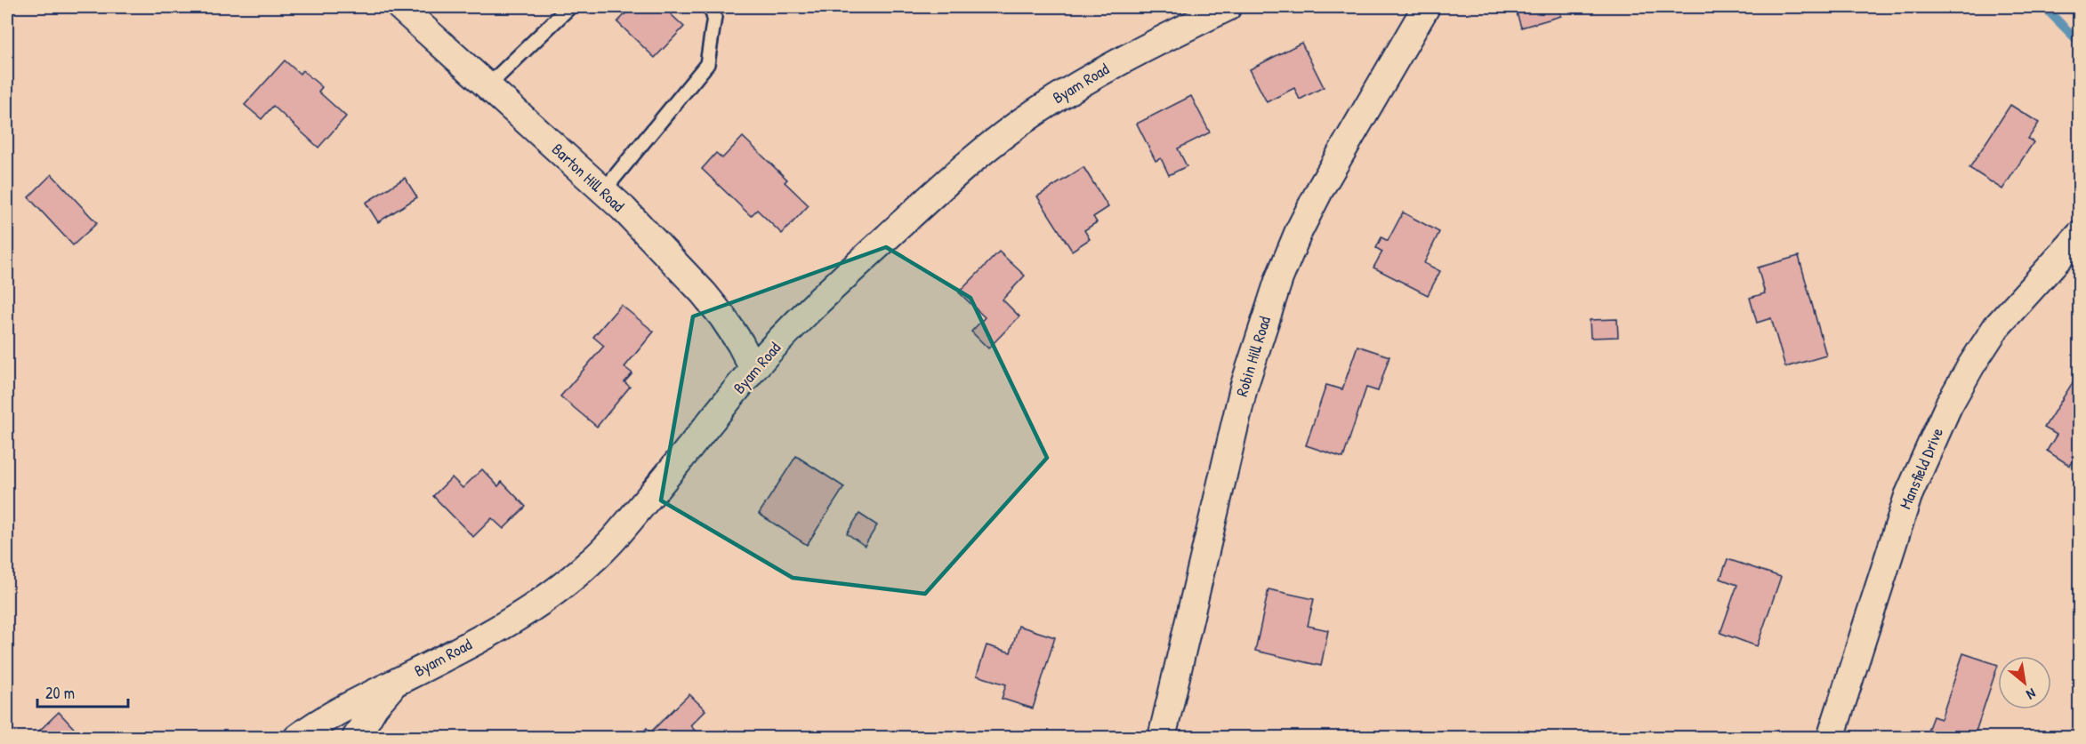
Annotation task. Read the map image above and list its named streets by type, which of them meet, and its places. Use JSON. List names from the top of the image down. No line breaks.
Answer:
{"streets":{"street":["Byam Road","Barton Hill Road","Robin Hill Road","Mansfield Drive"]},"crossings":[["Byam Road","Barton Hill Road"]],"scale_bar":"20 m","north":"bottom right"}
